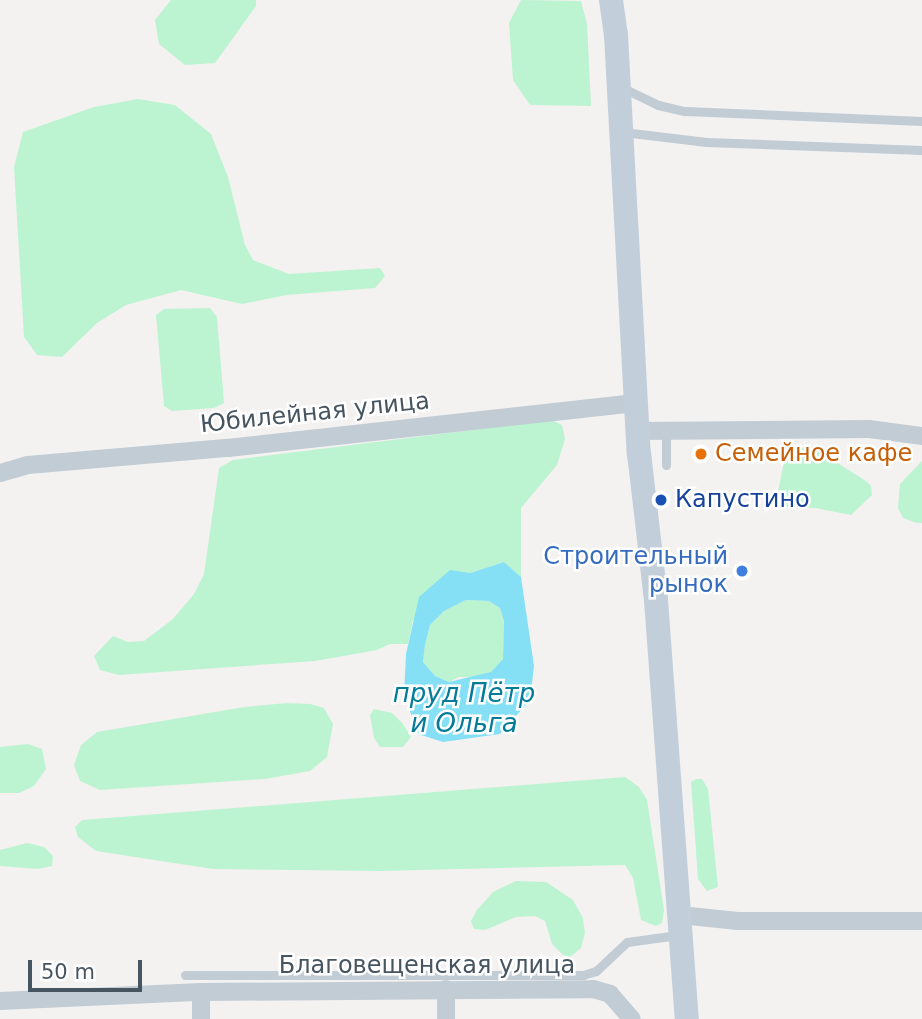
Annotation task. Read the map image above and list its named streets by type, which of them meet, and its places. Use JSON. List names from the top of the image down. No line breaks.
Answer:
{"streets":{"street":["Юбилейная улица","Благовещенская улица"]},"water":["пруд Пётр и Ольга"],"places":["Семейное кафе","Капустино","Строительный рынок"],"scale_bar":"50 m"}
